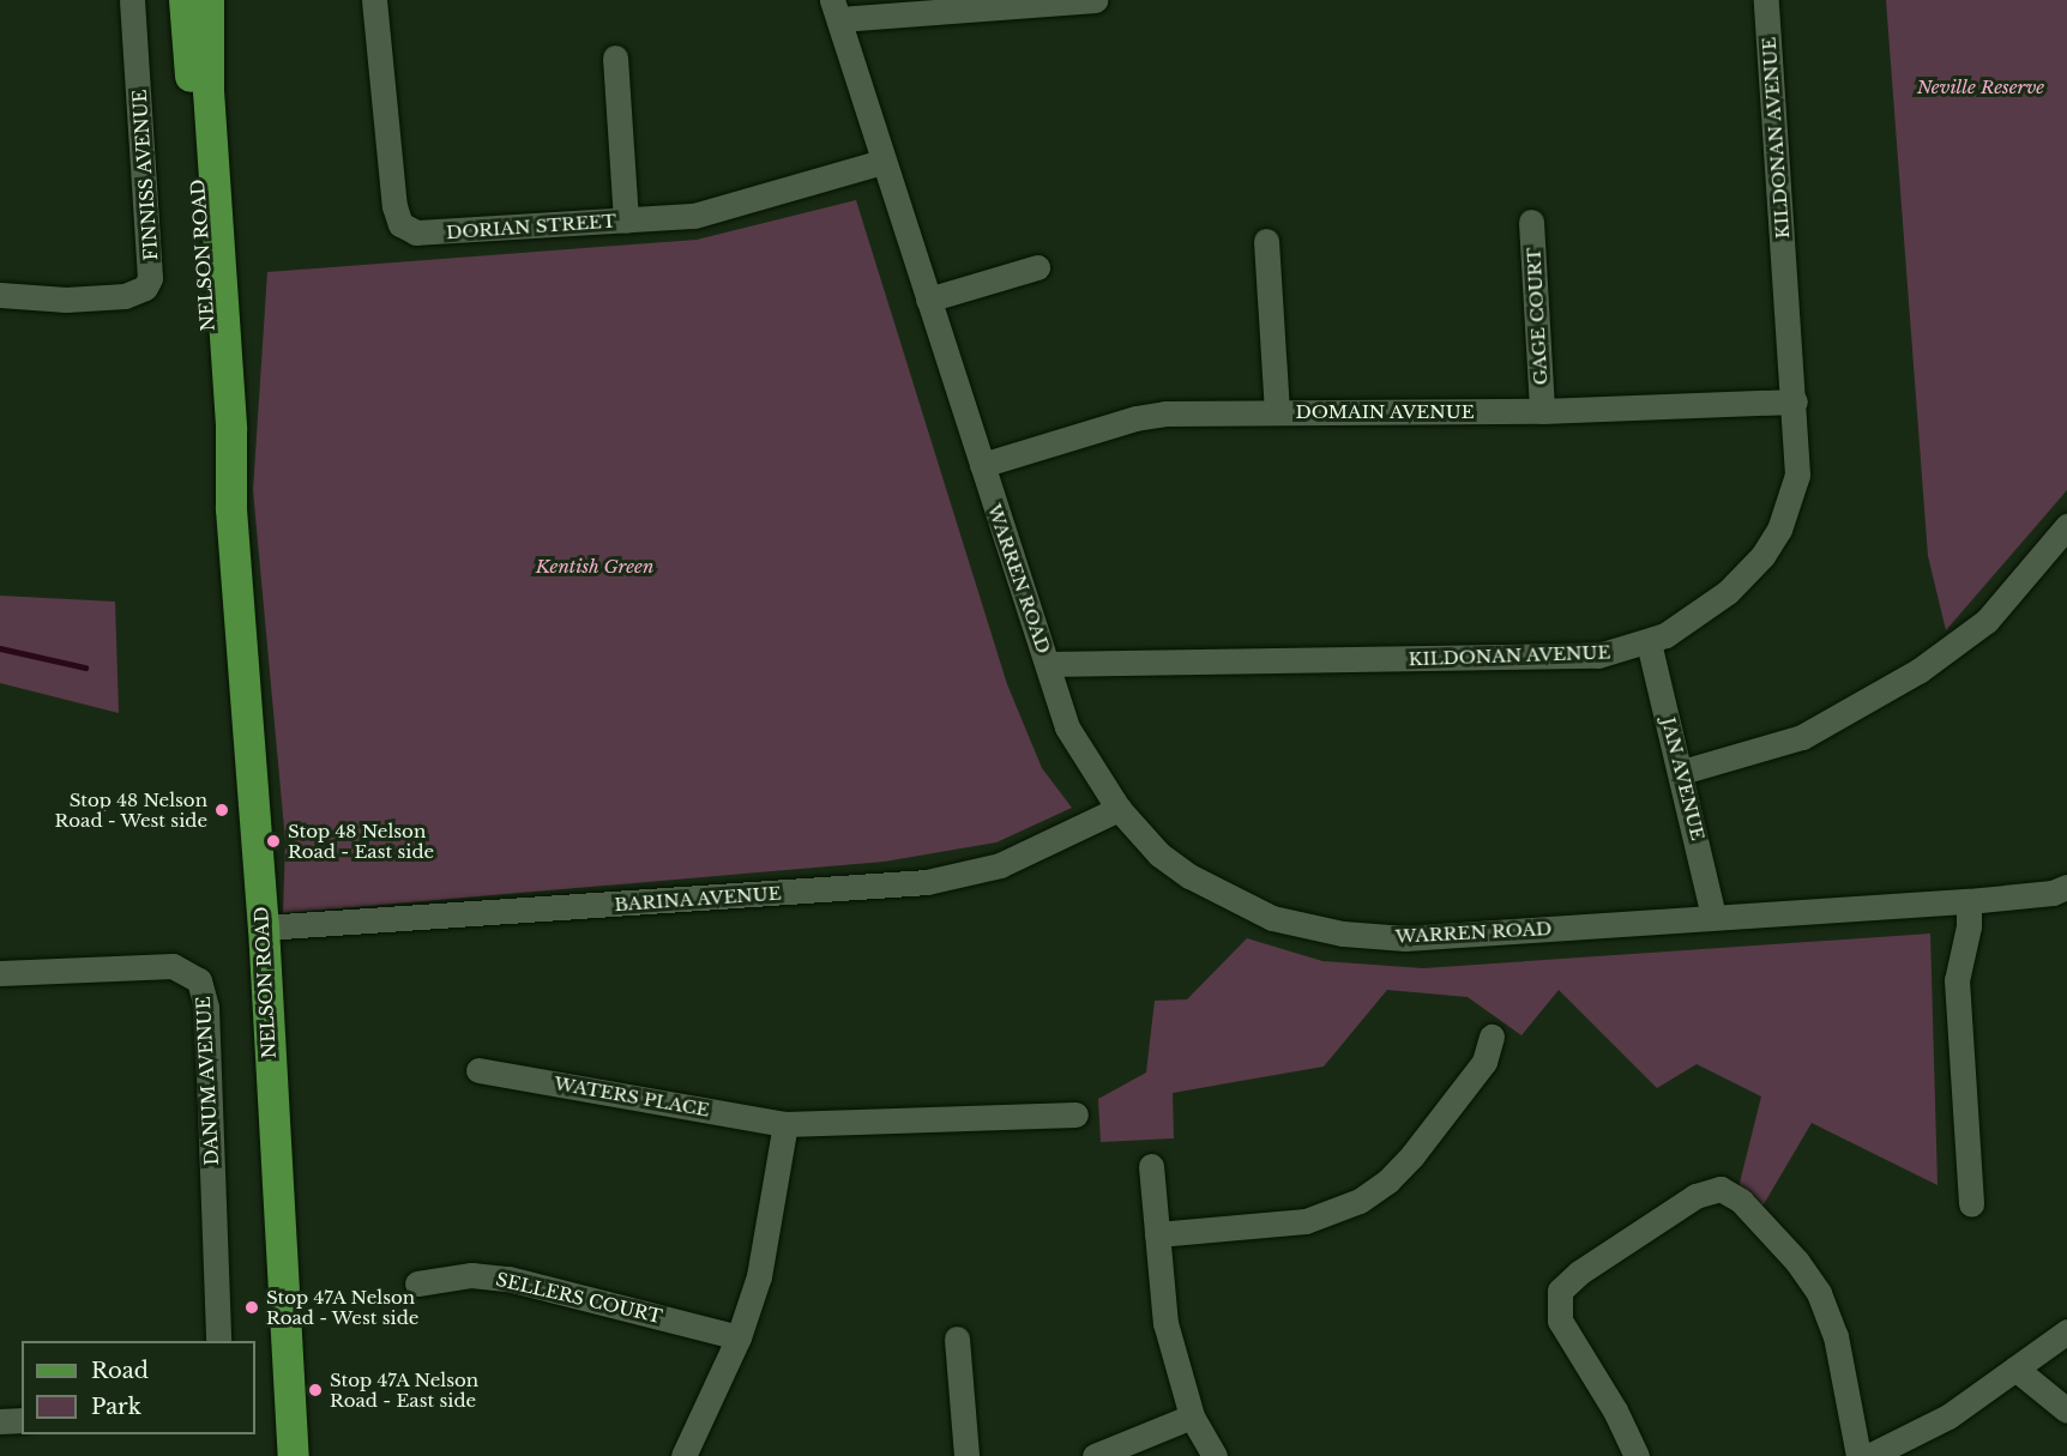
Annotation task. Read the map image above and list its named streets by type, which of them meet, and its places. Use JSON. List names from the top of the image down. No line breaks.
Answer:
{"streets":{"main road":["NELSON ROAD"],"street":["KILDONAN AVENUE","FINNISS AVENUE","DORIAN STREET","GAGE COURT","DOMAIN AVENUE","WARREN ROAD","JAN AVENUE","BARINA AVENUE","DANUM AVENUE","WATERS PLACE","SELLERS COURT"]},"crossings":[["KILDONAN AVENUE","DOMAIN AVENUE"],["KILDONAN AVENUE","WARREN ROAD"],["KILDONAN AVENUE","JAN AVENUE"],["DORIAN STREET","WARREN ROAD"],["NELSON ROAD","BARINA AVENUE"],["GAGE COURT","DOMAIN AVENUE"],["DOMAIN AVENUE","WARREN ROAD"],["WARREN ROAD","JAN AVENUE"],["WARREN ROAD","BARINA AVENUE"]],"parks":["Neville Reserve","Kentish Green"],"places":["Stop 48 Nelson Road - West side","Stop 48 Nelson Road - East side","Stop 47A Nelson Road - West side","Stop 47A Nelson Road - East side"],"legend":["Road","Park"]}
